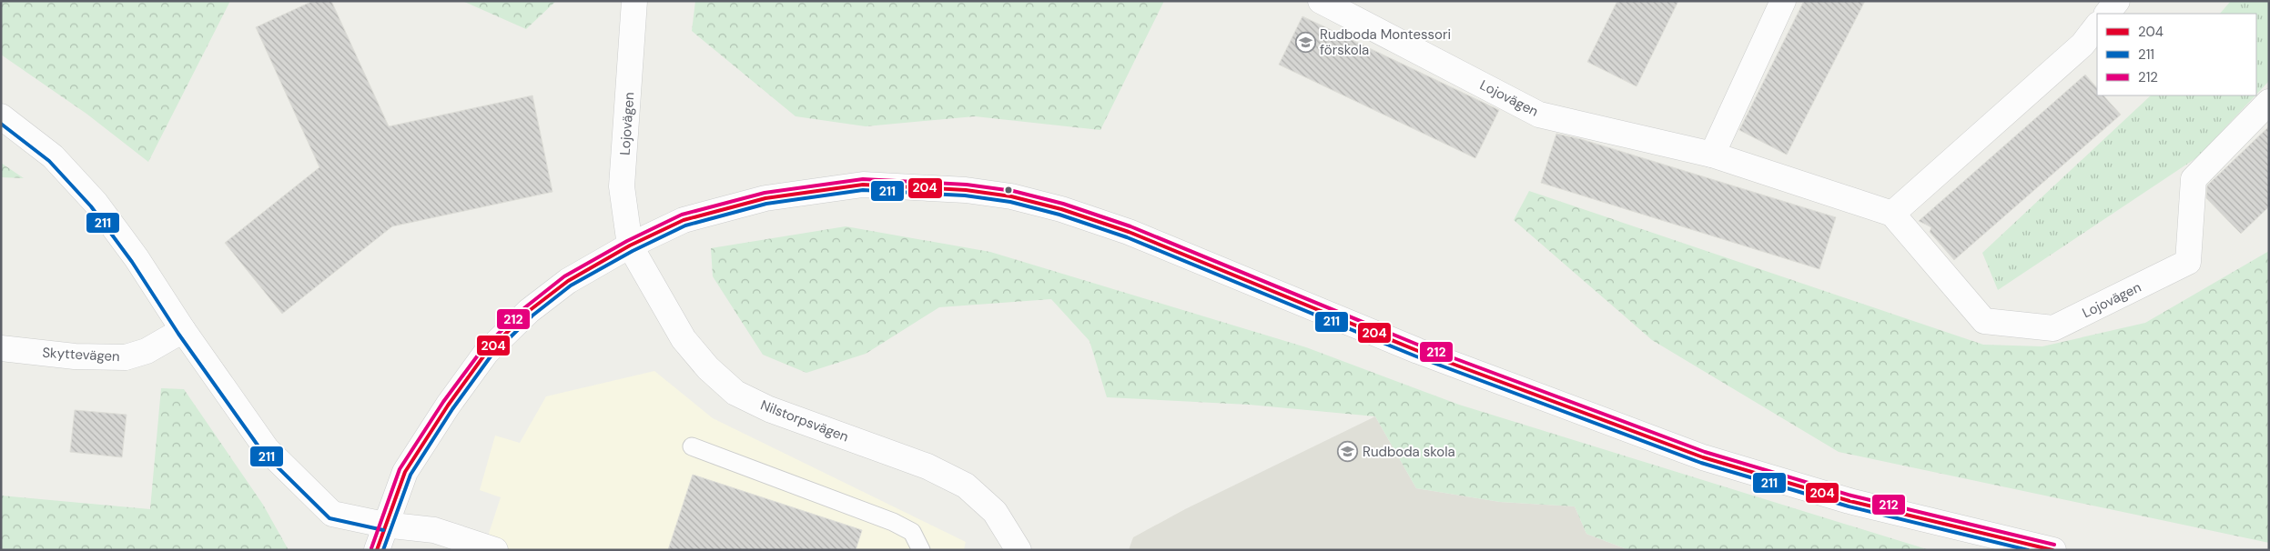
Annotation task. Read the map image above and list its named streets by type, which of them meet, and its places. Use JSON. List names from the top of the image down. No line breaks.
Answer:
{"streets":{"street":["Lojovägen","Skyttevägen","Nilstorpsvägen"]},"crossings":[["Lojovägen","Nilstorpsvägen"]],"places":{"school or university":["Rudboda Montessori förskola","Rudboda skola"]},"lines":["transit line 211","transit line 212","transit line 204"],"legend":["204","211","212"]}
